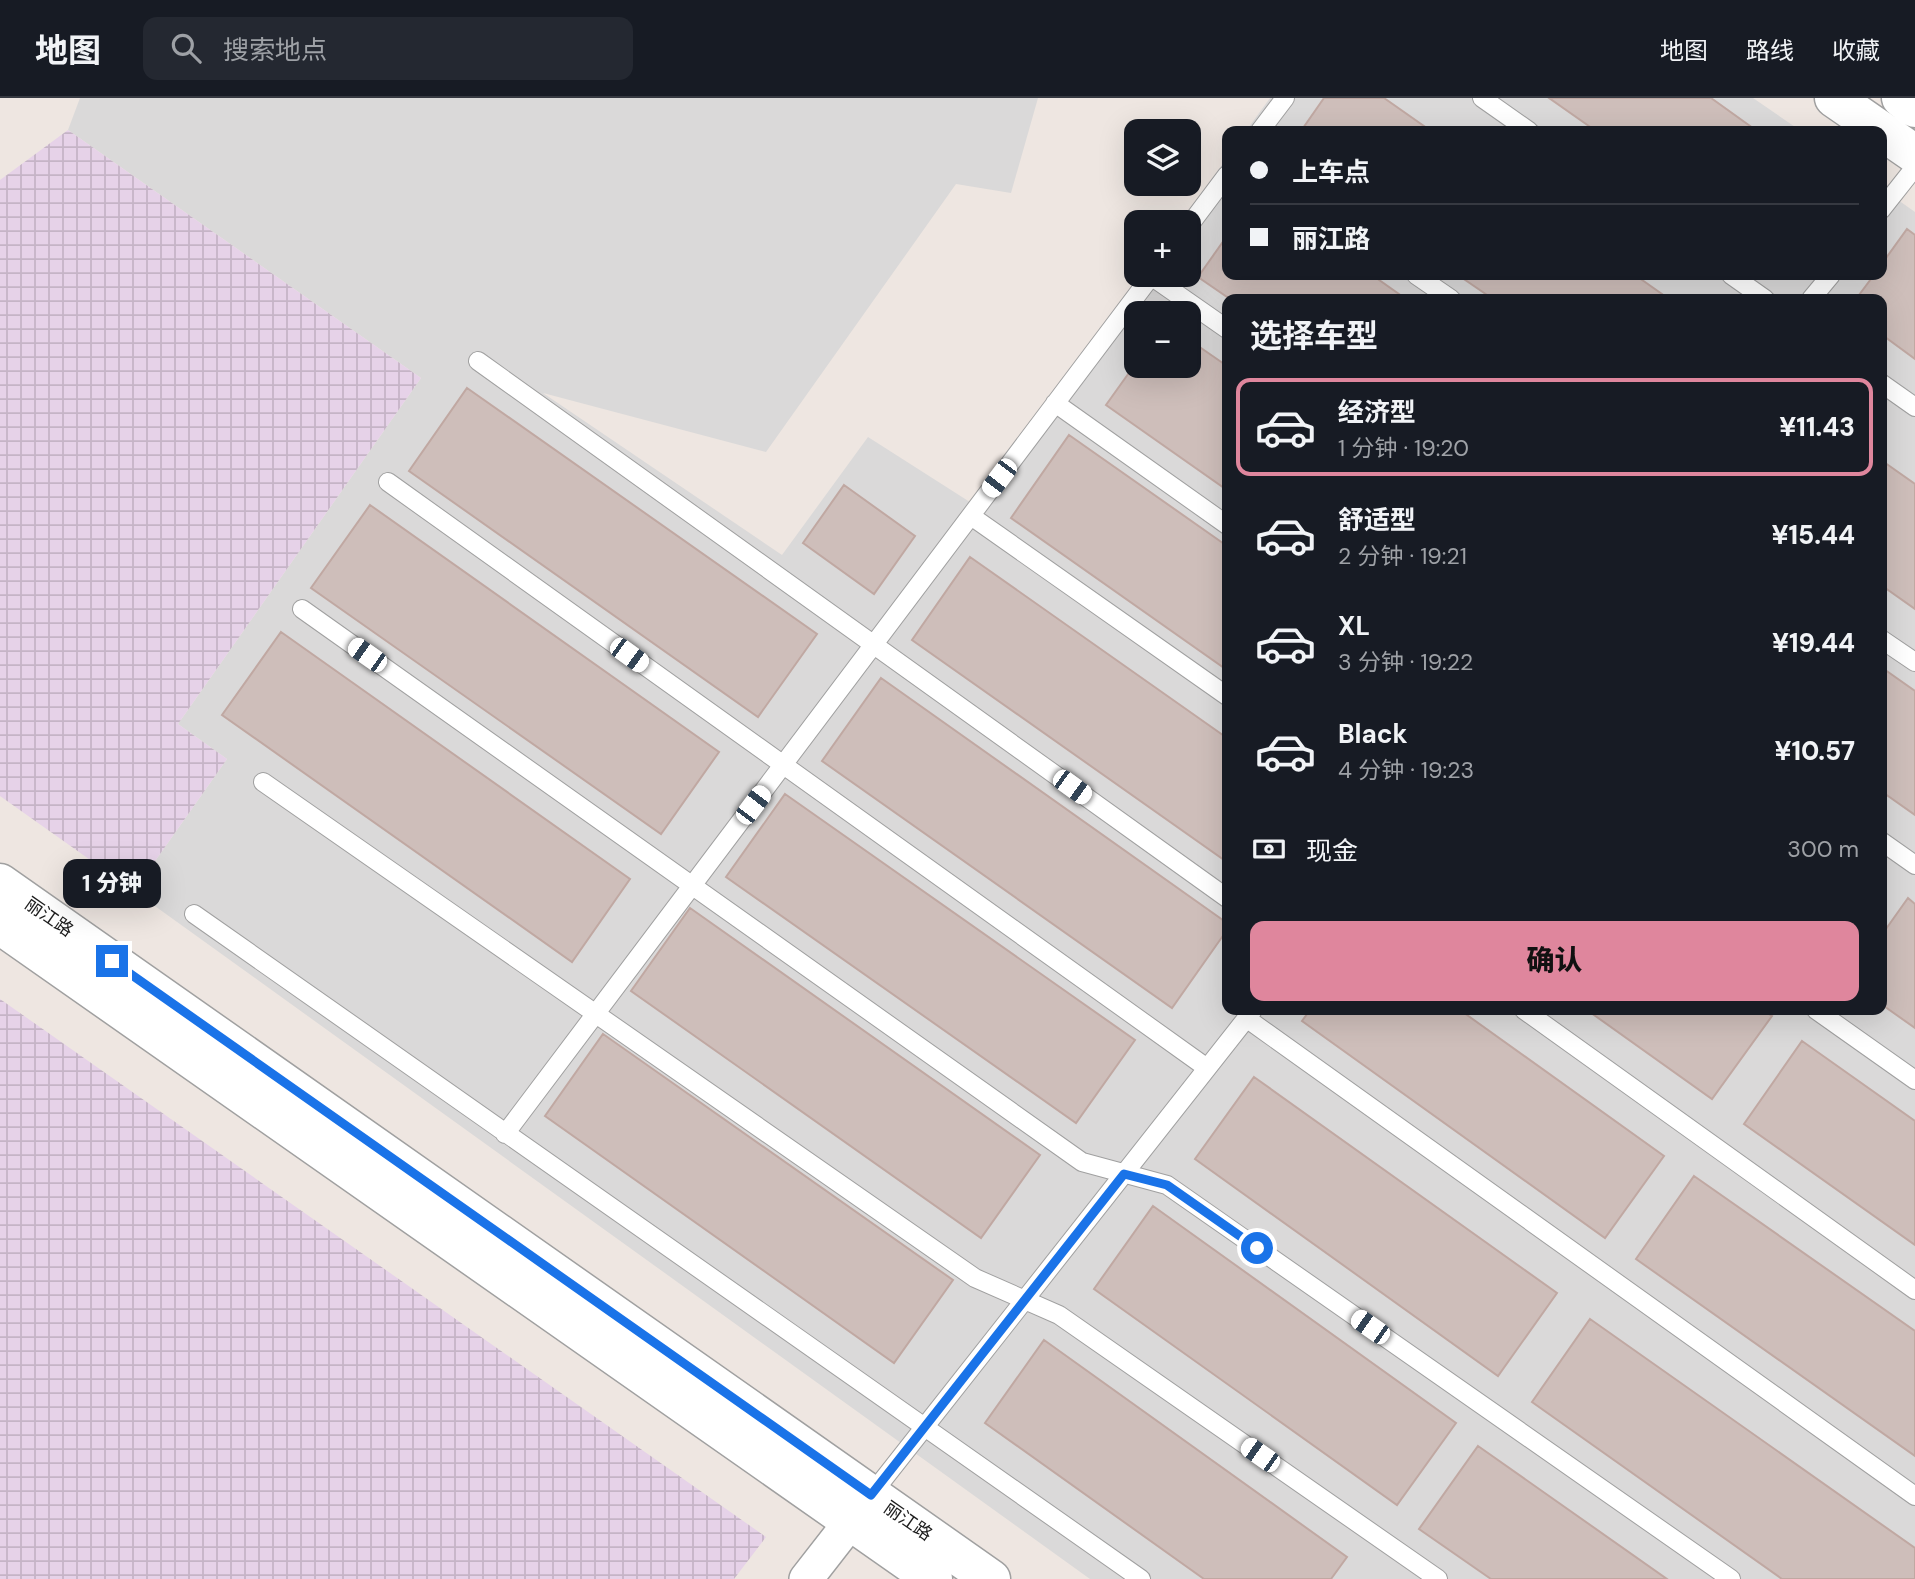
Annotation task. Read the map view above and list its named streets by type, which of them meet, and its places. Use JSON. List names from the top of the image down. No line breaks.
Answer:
{"streets":{"street":["丽江路"]},"page":{"header":"地图","search":"搜索地点","nav":["地图","路线","收藏"],"map_buttons":["+","−"],"banner":["上车点","丽江路"],"heading":"选择车型","list":[{"name":"经济型","note":"1 分钟 · 19:20","value":"¥11.43"},{"name":"舒适型","note":"2 分钟 · 19:21","value":"¥15.44"},{"name":"XL","note":"3 分钟 · 19:22","value":"¥19.44"},{"name":"Black","note":"4 分钟 · 19:23","value":"¥10.57"}],"pay":["现金","300 m"],"bubble":"1 分钟","buttons":"确认"}}
